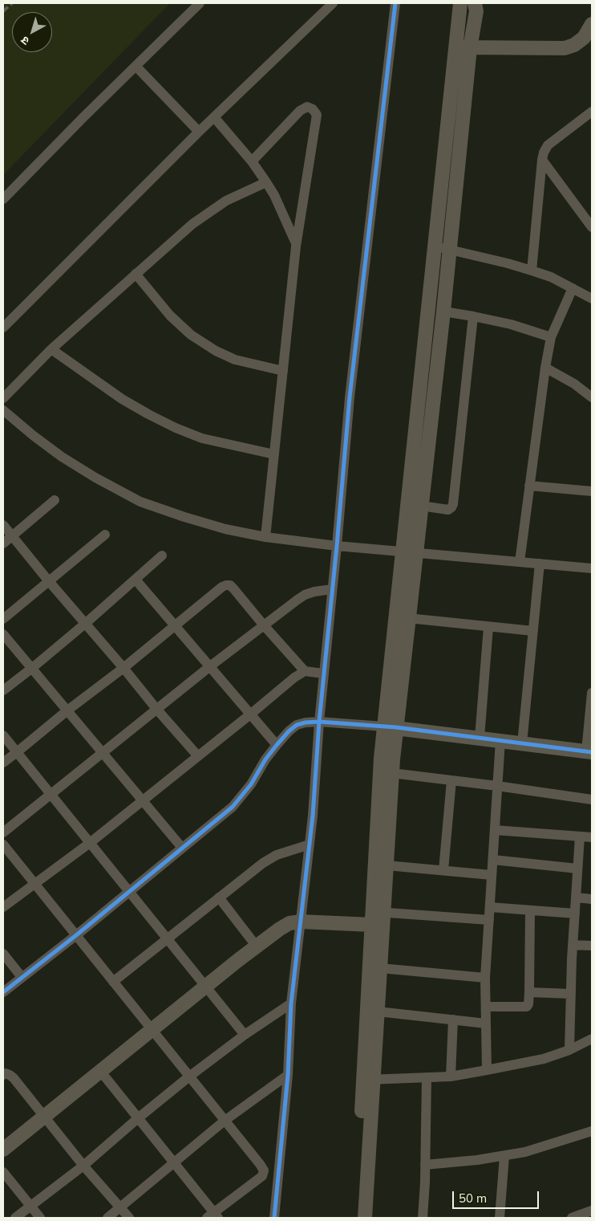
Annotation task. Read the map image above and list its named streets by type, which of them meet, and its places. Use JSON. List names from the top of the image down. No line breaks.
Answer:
{"scale_bar":"50 m","north":"bottom left"}
